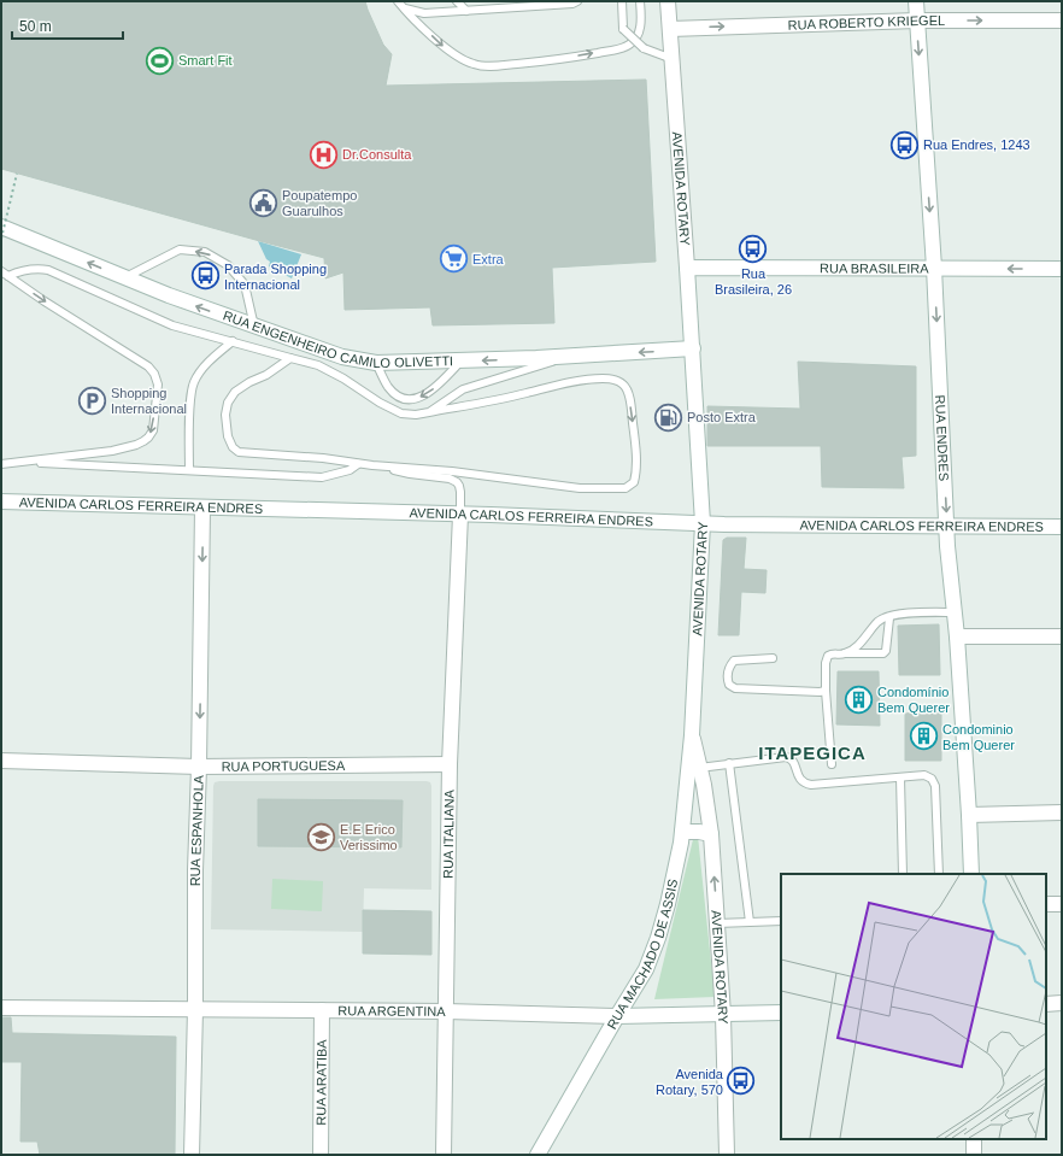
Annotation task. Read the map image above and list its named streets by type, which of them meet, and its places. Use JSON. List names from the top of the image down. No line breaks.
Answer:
{"streets":{"street":["RUA ROBERTO KRIEGEL","AVENIDA ROTARY","RUA BRASILEIRA","RUA ENGENHEIRO CAMILO OLIVETTI","RUA ENDRES","AVENIDA CARLOS FERREIRA ENDRES","RUA PORTUGUESA","RUA ESPANHOLA","RUA ITALIANA","RUA MACHADO DE ASSIS","RUA ARGENTINA","RUA ARATIBA"]},"crossings":[["RUA ROBERTO KRIEGEL","AVENIDA ROTARY"],["RUA ROBERTO KRIEGEL","RUA ENDRES"],["AVENIDA ROTARY","RUA BRASILEIRA"],["AVENIDA ROTARY","RUA ENGENHEIRO CAMILO OLIVETTI"],["AVENIDA ROTARY","AVENIDA CARLOS FERREIRA ENDRES"],["AVENIDA ROTARY","RUA MACHADO DE ASSIS"],["AVENIDA ROTARY","RUA ARGENTINA"],["RUA BRASILEIRA","RUA ENDRES"],["RUA ENDRES","AVENIDA CARLOS FERREIRA ENDRES"],["AVENIDA CARLOS FERREIRA ENDRES","RUA ESPANHOLA"],["AVENIDA CARLOS FERREIRA ENDRES","RUA ITALIANA"],["RUA PORTUGUESA","RUA ESPANHOLA"],["RUA PORTUGUESA","RUA ITALIANA"],["RUA ESPANHOLA","RUA ARGENTINA"],["RUA ITALIANA","RUA ARGENTINA"],["RUA MACHADO DE ASSIS","RUA ARGENTINA"],["RUA ARGENTINA","RUA ARATIBA"]],"one_way":["RUA ROBERTO KRIEGEL","RUA ENGENHEIRO CAMILO OLIVETTI","RUA ENDRES","RUA ESPANHOLA"],"districts":["ITAPEGICA"],"places":{"sports":["Smart Fit"],"bus stop":["Rua Endres, 1243","Rua Brasileira, 26","Parada Shopping Internacional","Avenida Rotary, 570"],"hospital":["Dr.Consulta"],"public building":["Poupatempo Guarulhos"],"supermarket":["Extra"],"parking":["Shopping Internacional"],"fuel station":["Posto Extra"],"building":["Condomínio Bem Querer","Condominio Bem Querer"],"school or university":["E.E Erico Verissimo"]},"scale_bar":"50 m"}
